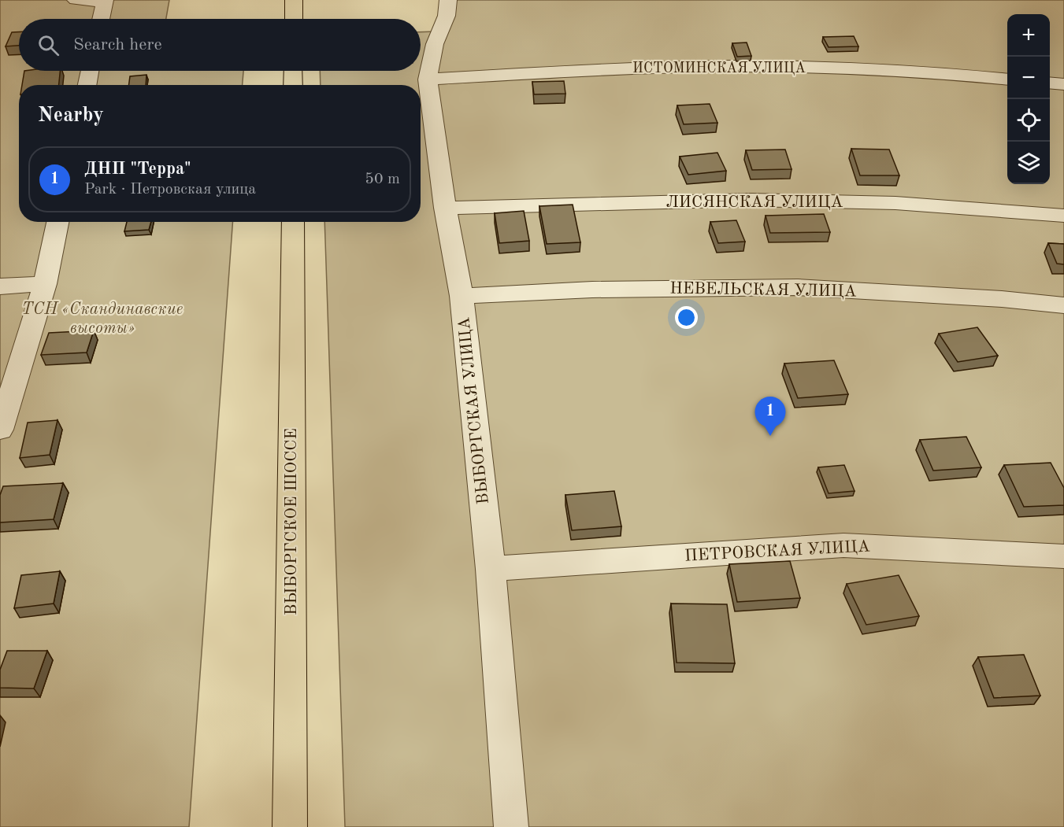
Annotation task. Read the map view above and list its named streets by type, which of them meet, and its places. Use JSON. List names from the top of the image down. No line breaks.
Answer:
{"streets":{"main road":["ВЫБОРГСКОЕ ШОССЕ"],"street":["ИСТОМИНСКАЯ УЛИЦА","ЛИСЯНСКАЯ УЛИЦА","НЕВЕЛЬСКАЯ УЛИЦА","ВЫБОРГСКАЯ УЛИЦА","ПЕТРОВСКАЯ УЛИЦА"]},"crossings":[["ИСТОМИНСКАЯ УЛИЦА","ВЫБОРГСКАЯ УЛИЦА"],["ЛИСЯНСКАЯ УЛИЦА","ВЫБОРГСКАЯ УЛИЦА"],["НЕВЕЛЬСКАЯ УЛИЦА","ВЫБОРГСКАЯ УЛИЦА"],["ВЫБОРГСКАЯ УЛИЦА","ПЕТРОВСКАЯ УЛИЦА"]],"parks":["ТСН «Скандинавские высоты»"],"page":{"map_buttons":["+","−"],"search":"Search here","heading":"Nearby","list":[{"mark":"1","name":"ДНП \"Терра\"","note":"Park · Петровская улица","value":"50 m"}],"pins":"1"}}
